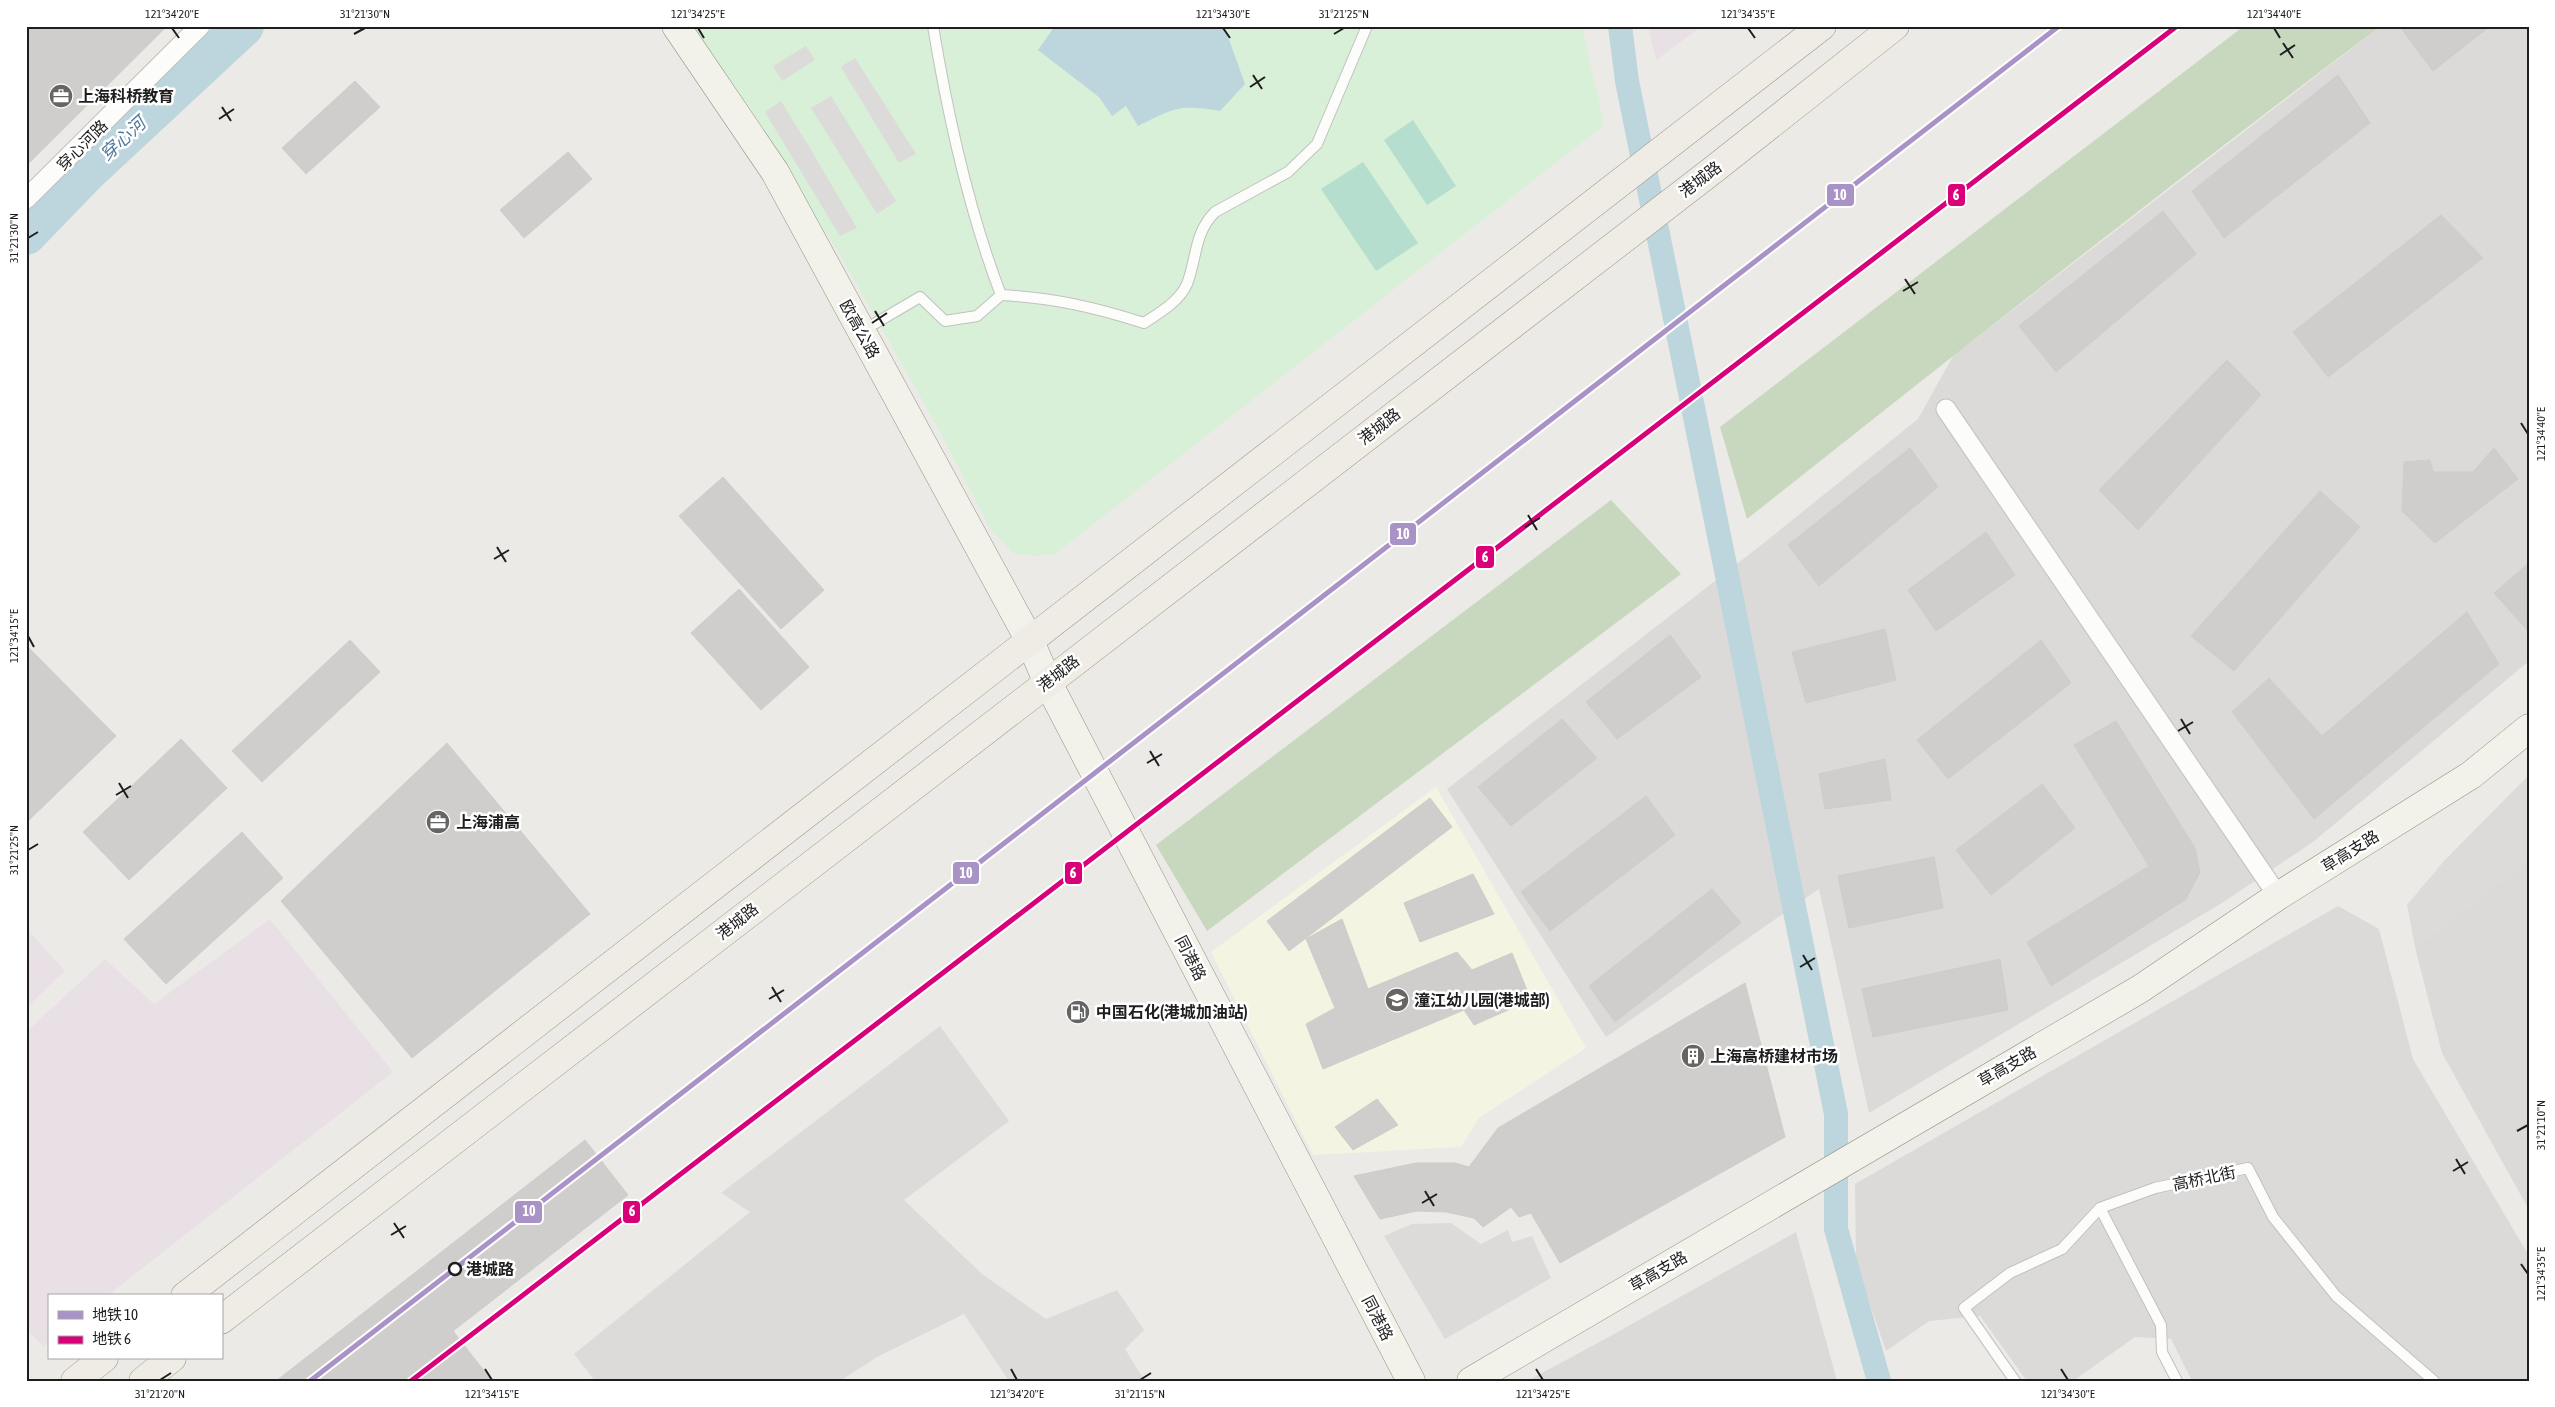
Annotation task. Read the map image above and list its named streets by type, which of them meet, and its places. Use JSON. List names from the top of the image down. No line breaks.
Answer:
{"streets":{"main road":["港城路"],"street":["穿心河路","欧高公路","草高支路","同港路"],"lane":["高桥北街"]},"crossings":[["港城路","同港路"],["欧高公路","同港路"]],"water":["穿心河"],"places":{"office":["上海科桥教育","上海浦高"],"school or university":["潼江幼儿园(港城部)"],"fuel station":["中国石化(港城加油站)"],"building":["上海高桥建材市场"],"other":["港城路"]},"lines":["metro line 10","metro line 6"],"legend":["地铁 10","地铁 6"],"coordinates":["121°34'20\"E","31°21'30\"N","121°34'25\"E","121°34'30\"E","31°21'25\"N","121°34'35\"E","121°34'40\"E","121°34'15\"E","31°21'10\"N","31°21'20\"N","31°21'15\"N"]}
